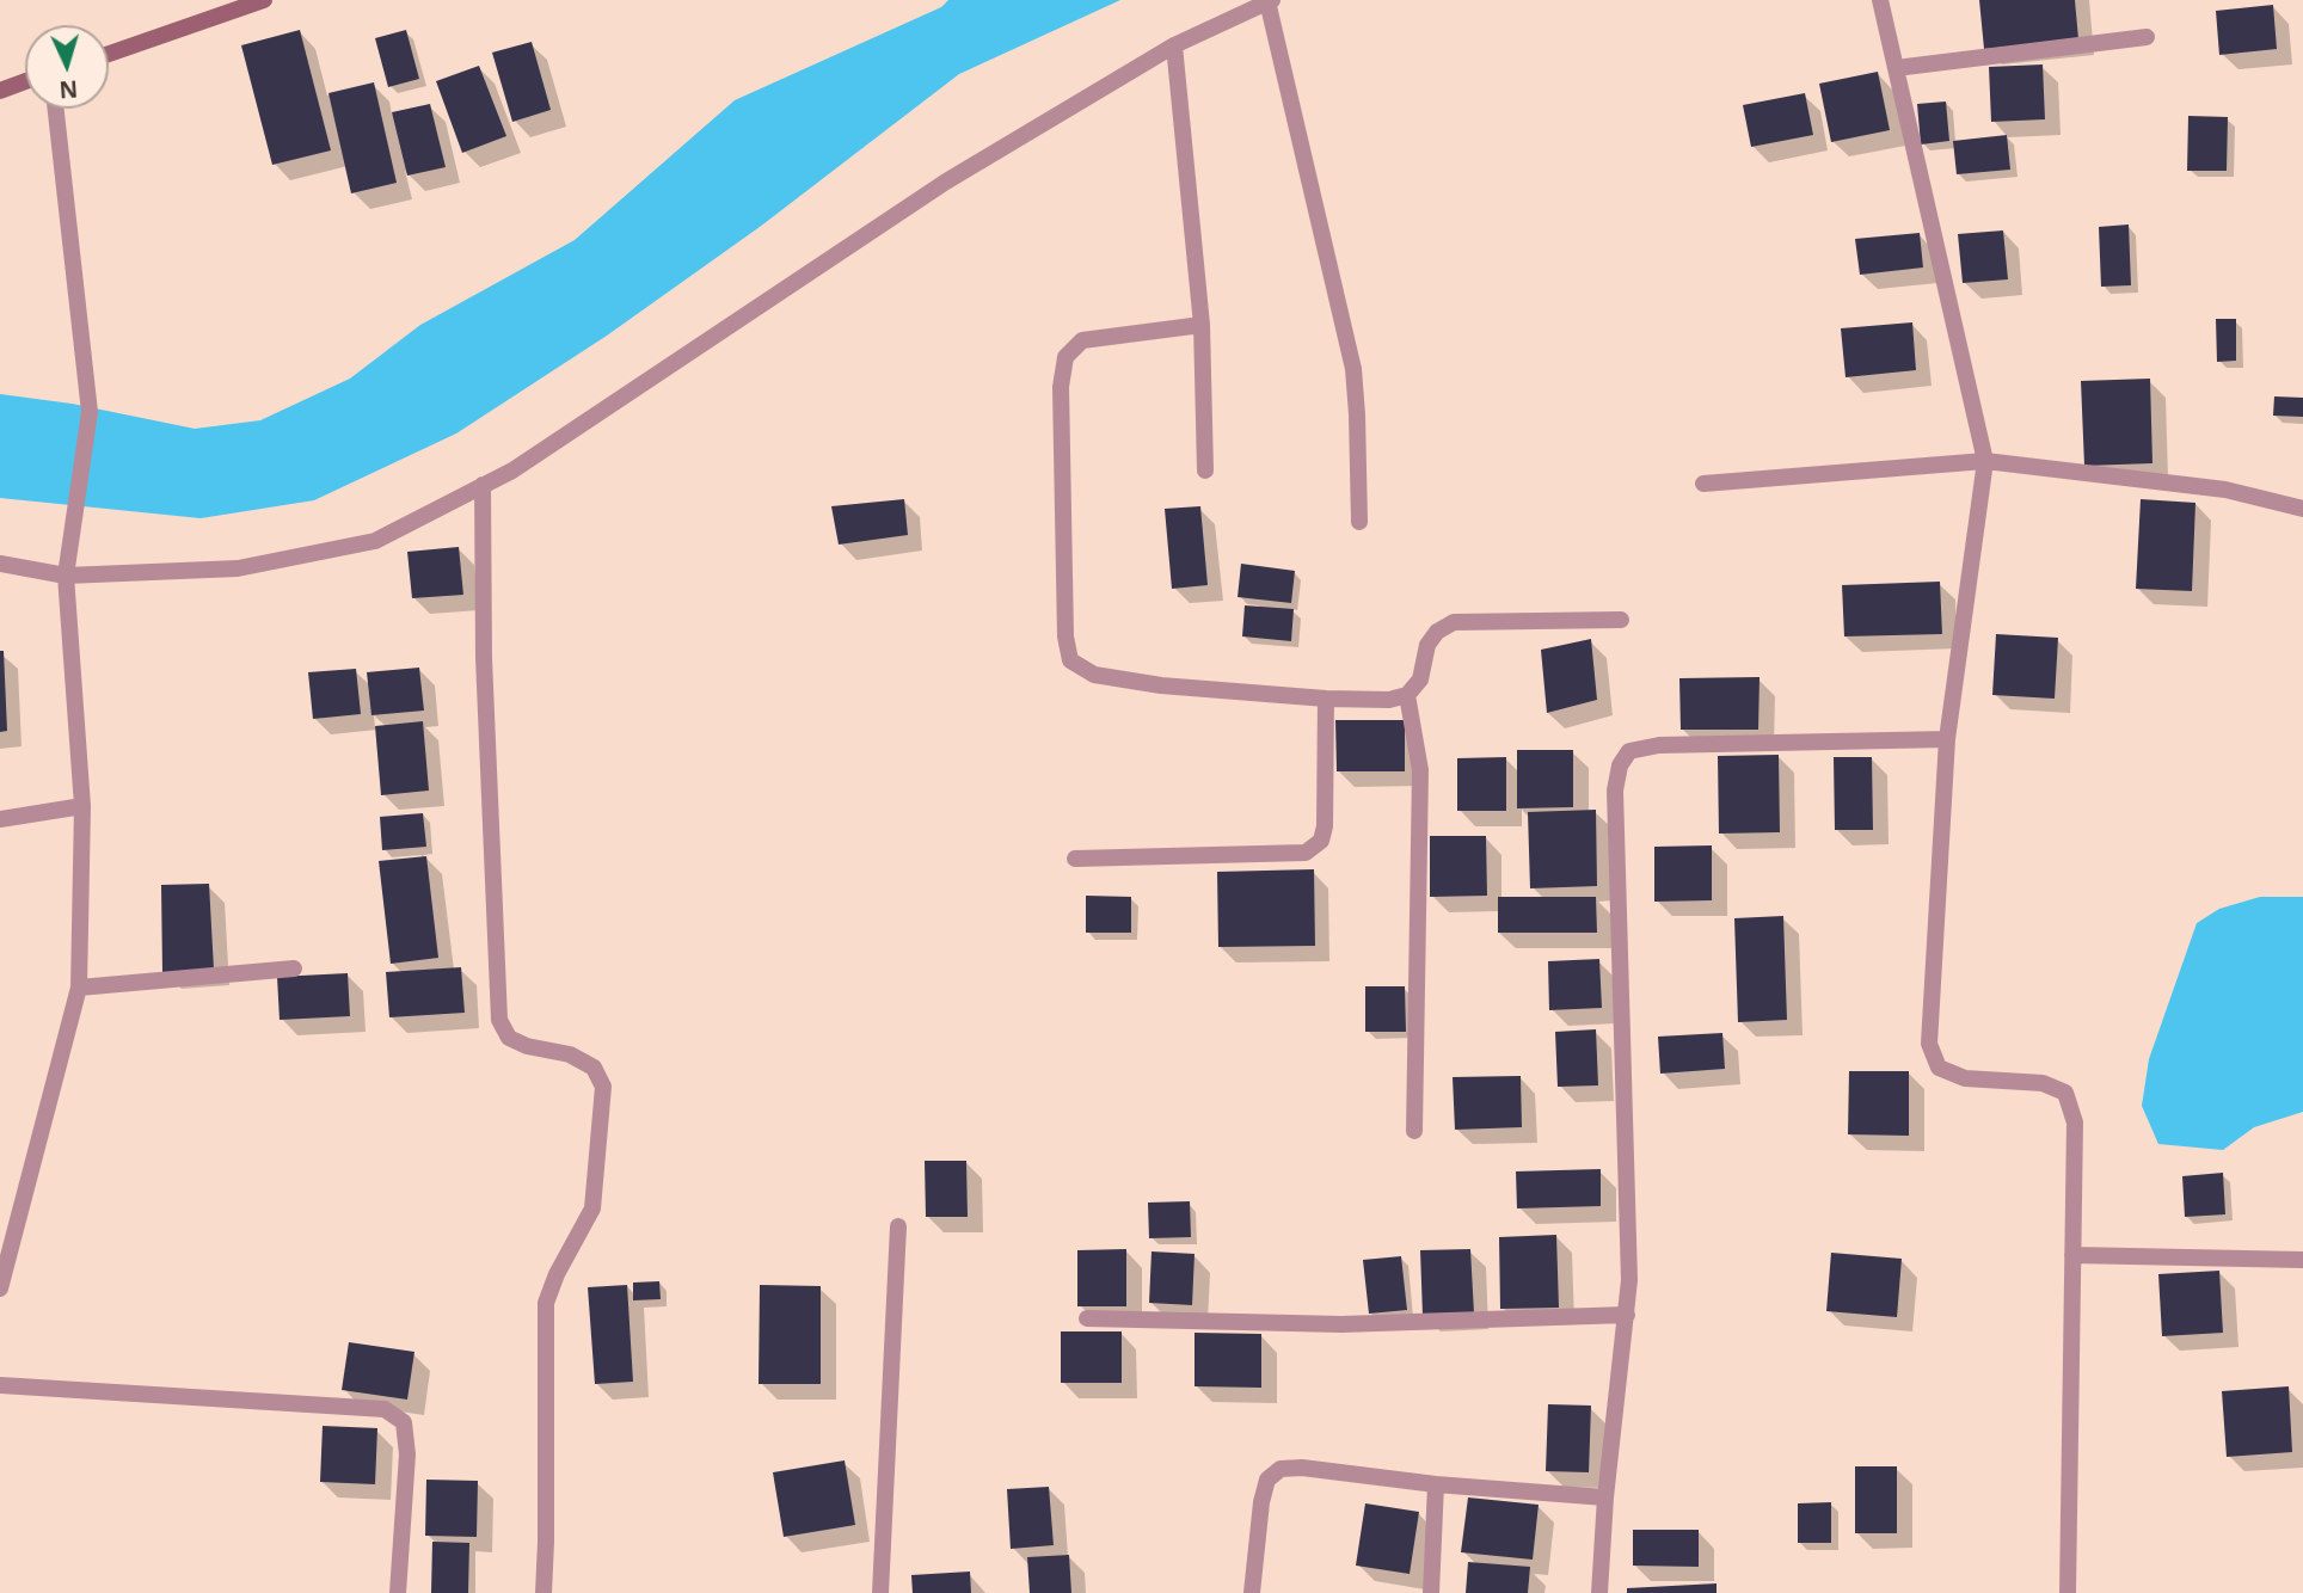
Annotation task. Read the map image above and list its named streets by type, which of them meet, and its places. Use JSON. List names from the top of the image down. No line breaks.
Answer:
{"north":"bottom"}
